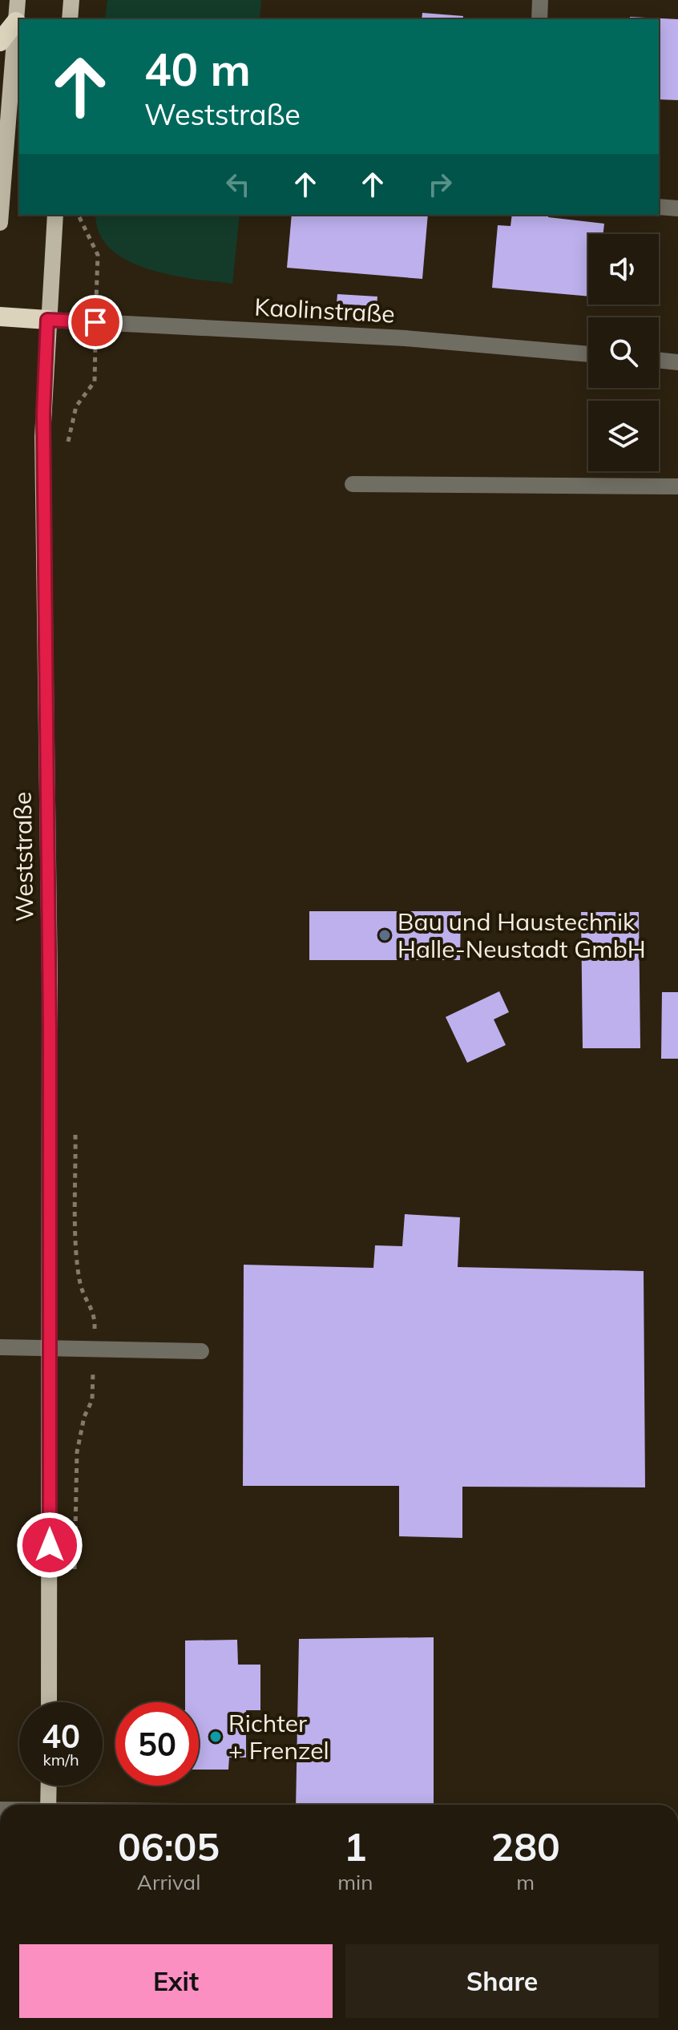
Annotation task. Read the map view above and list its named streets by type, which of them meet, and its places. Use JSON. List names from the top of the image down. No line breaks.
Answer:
{"streets":{"main road":["Weststraße"],"street":["Kaolinstraße"]},"crossings":[["Kaolinstraße","Weststraße"]],"places":["Bau und Haustechnik Halle-Neustadt GmbH","Richter + Frenzel"],"page":{"turn":["40 m","Weststraße"],"speed":"40 km/h","limit":"50","eta":["06:05","Arrival","1","min","280","m"],"buttons":["Exit","Share"]}}
